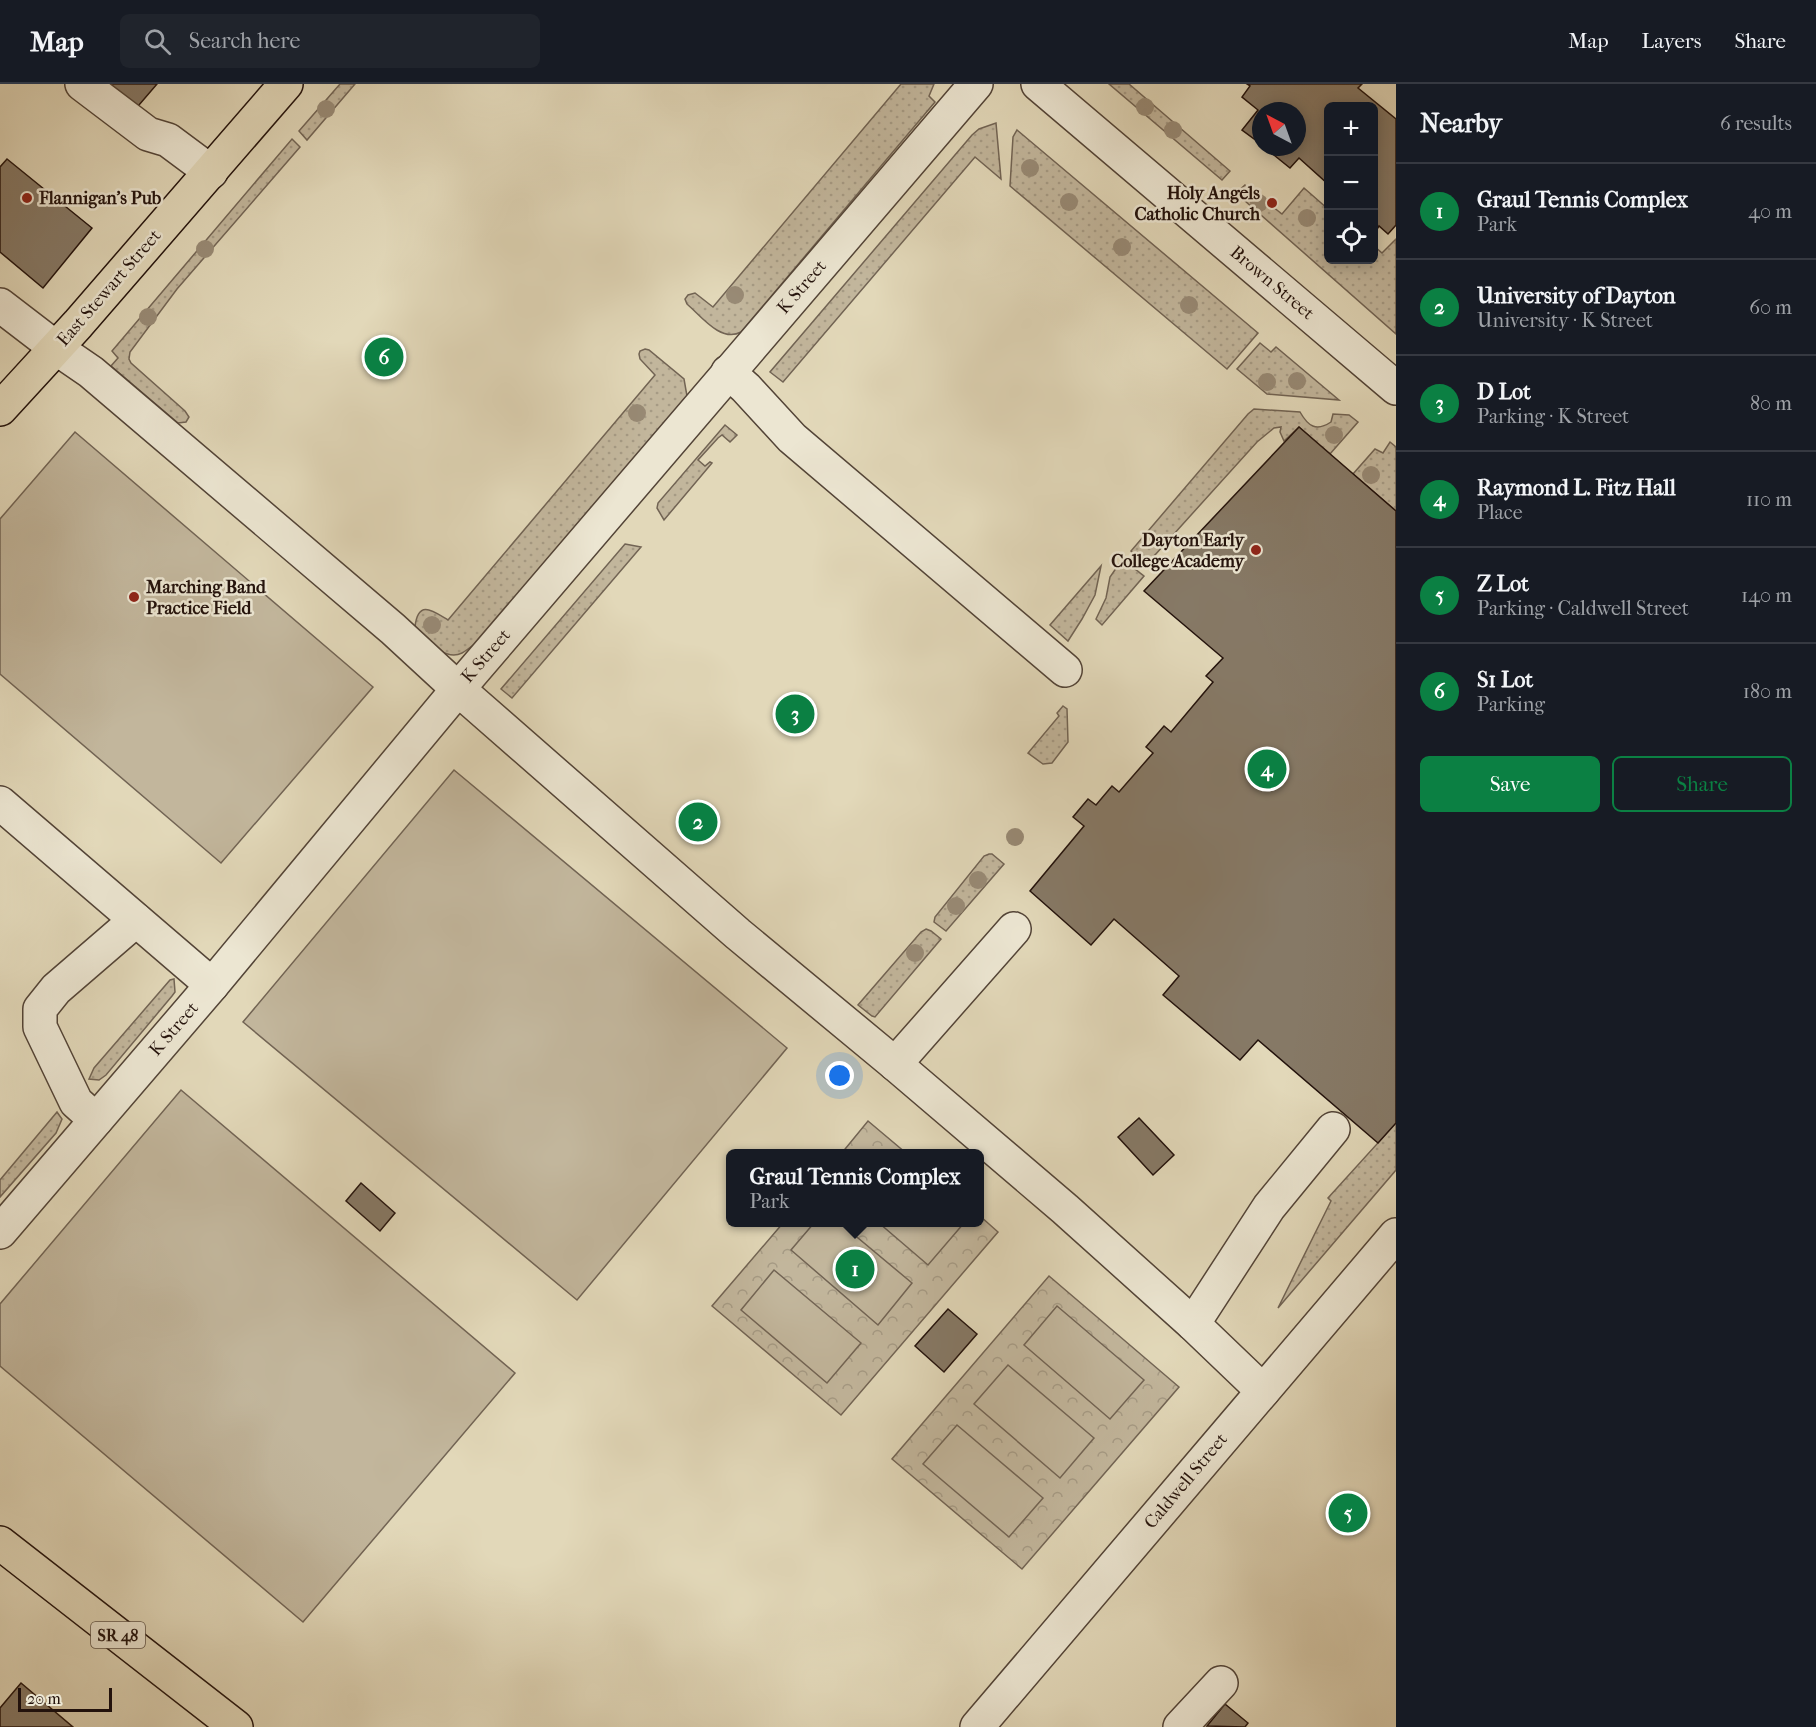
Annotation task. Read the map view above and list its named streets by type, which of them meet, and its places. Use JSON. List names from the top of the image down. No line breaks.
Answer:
{"streets":{"main road":["East Stewart Street","SR 48"],"street":["Brown Street","K Street","Caldwell Street"]},"places":["Flannigan’s Pub","Holy Angels Catholic Church","Dayton Early College Academy","Marching Band Practice Field"],"scale_bar":"20 m","north":"top left","page":{"header":"Map","search":"Search here","nav":["Map","Layers","Share"],"heading":["Nearby","6 results"],"map_buttons":["+","−"],"list":[{"mark":"1","name":"Graul Tennis Complex","note":"Park","value":"40 m"},{"mark":"2","name":"University of Dayton","note":"University · K Street","value":"60 m"},{"mark":"3","name":"D Lot","note":"Parking · K Street","value":"80 m"},{"mark":"4","name":"Raymond L. Fitz Hall","note":"Place","value":"110 m"},{"mark":"5","name":"Z Lot","note":"Parking · Caldwell Street","value":"140 m"},{"mark":"6","name":"S1 Lot","note":"Parking","value":"180 m"}],"pins":["6","3","4","2","1","5"],"buttons":["Save","Share"],"popup":["Graul Tennis Complex","Park"],"scale":"20 m"}}
